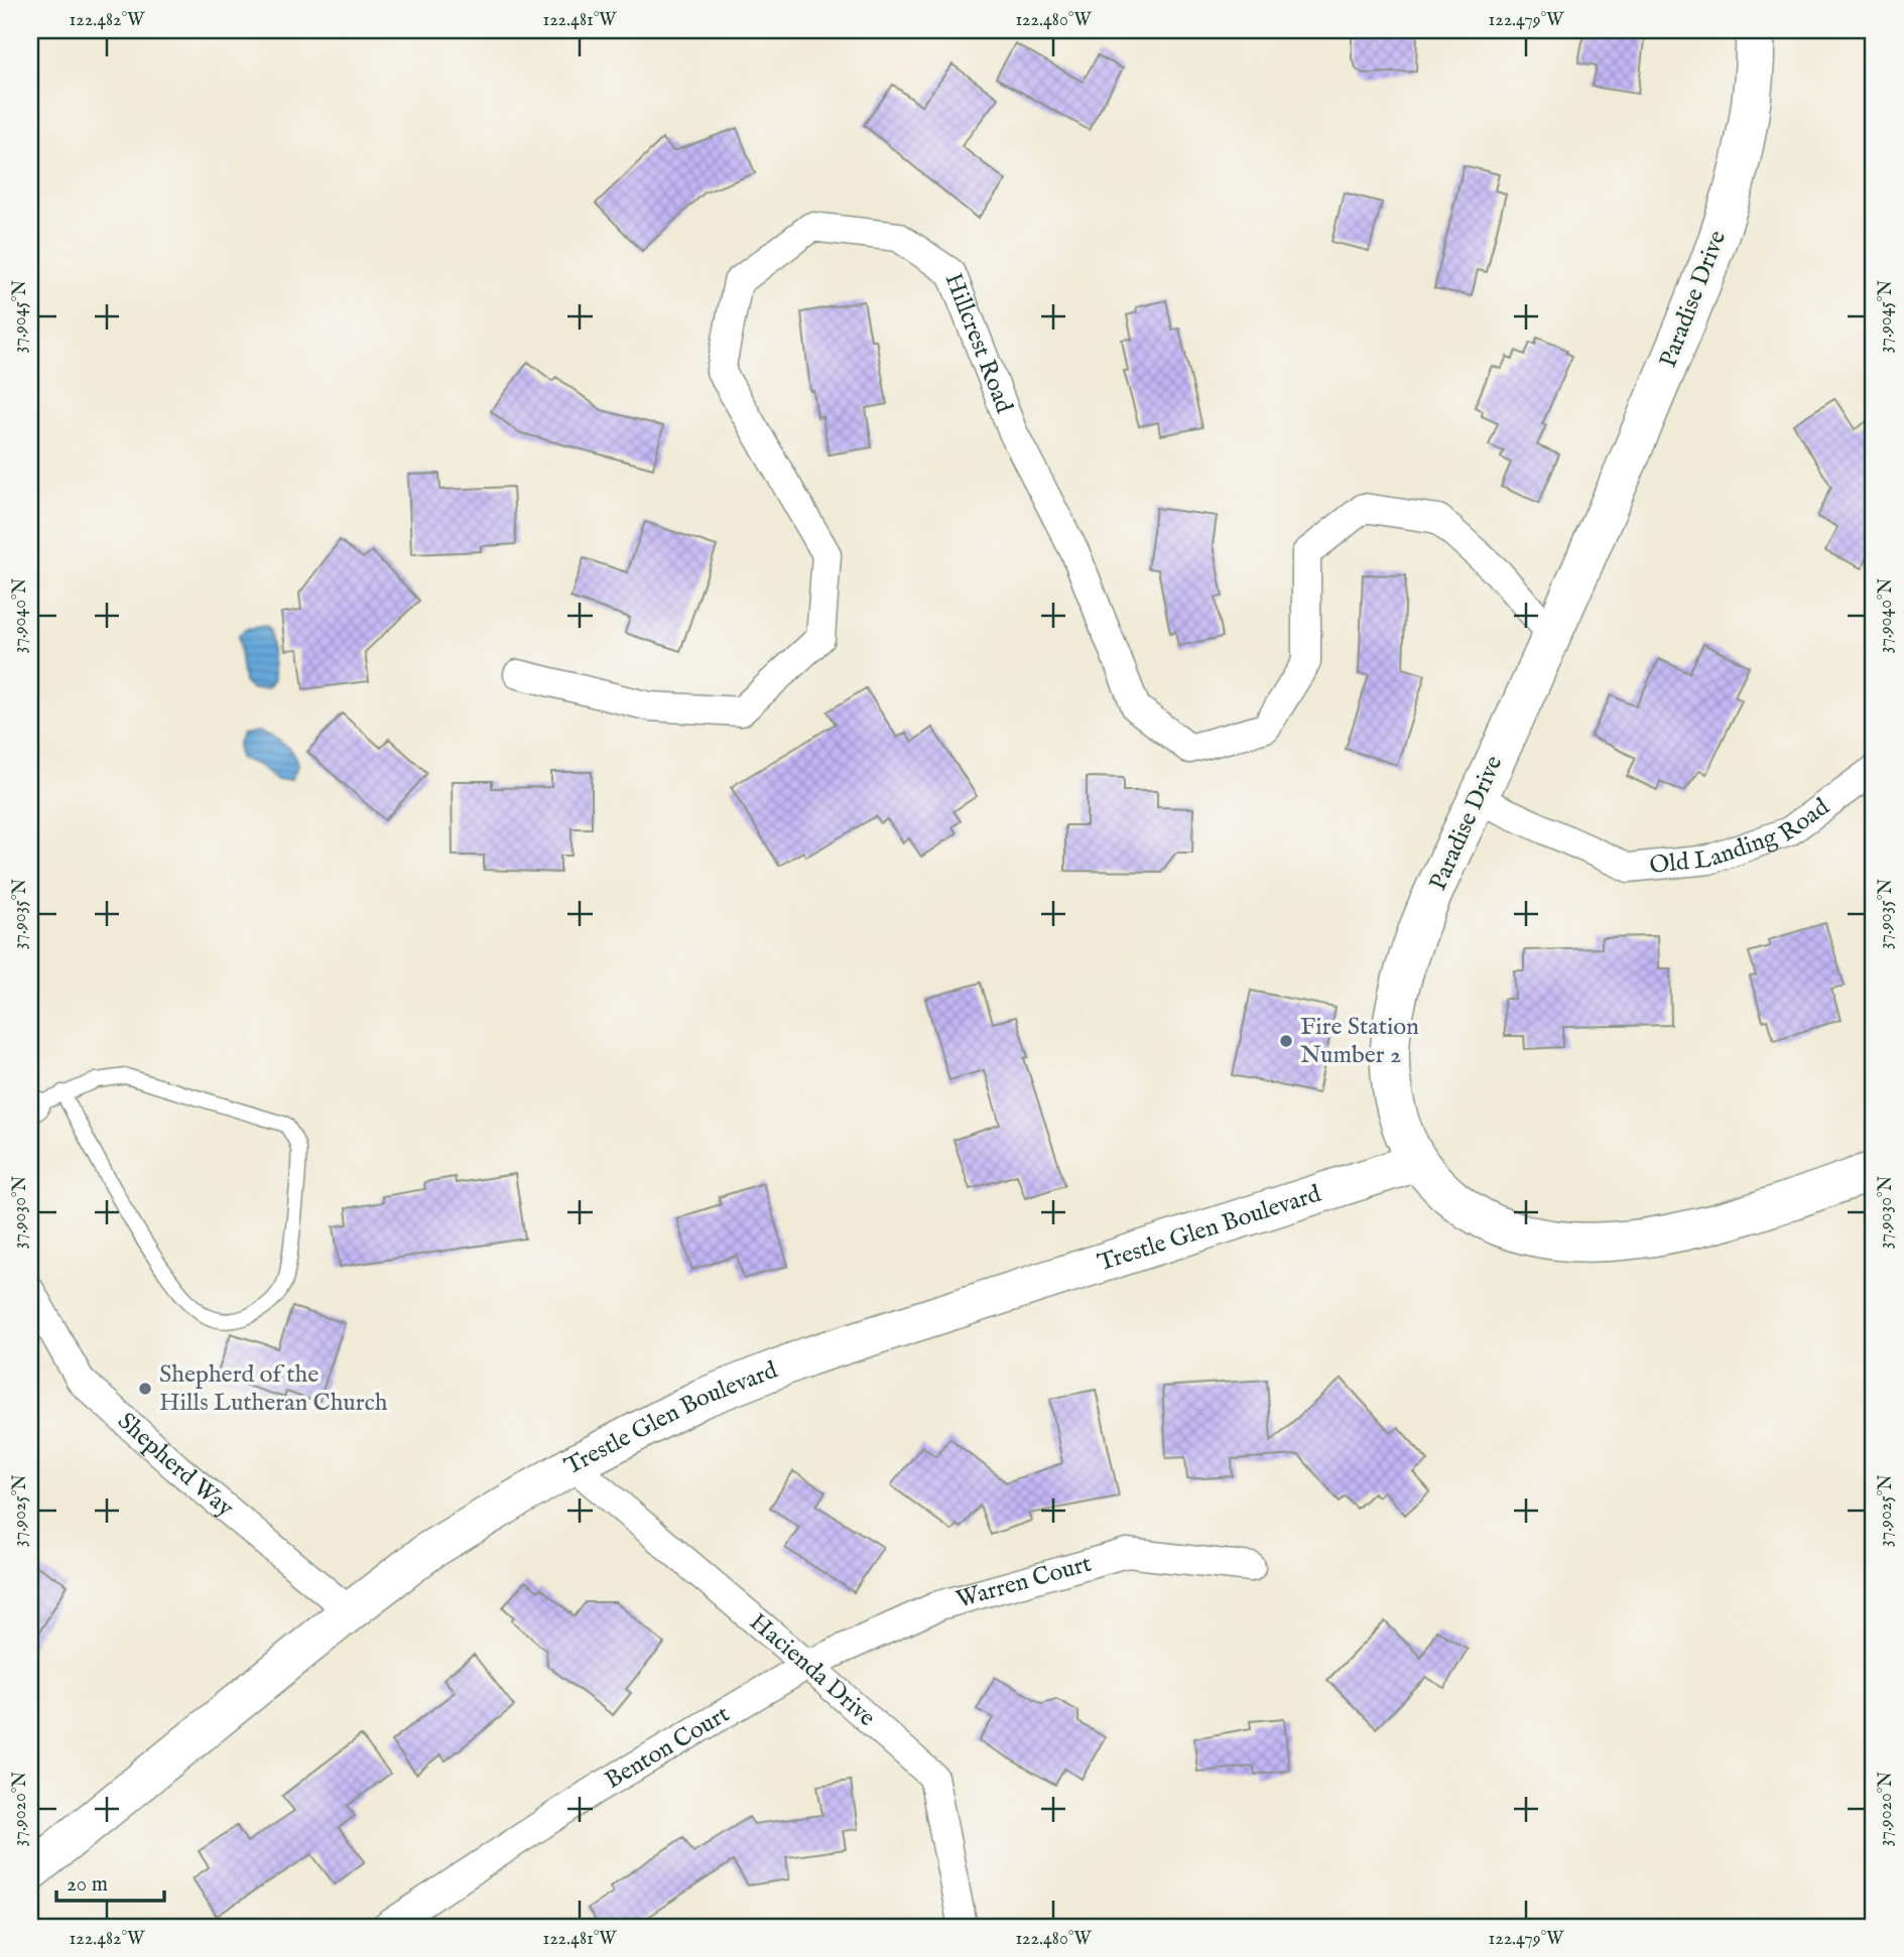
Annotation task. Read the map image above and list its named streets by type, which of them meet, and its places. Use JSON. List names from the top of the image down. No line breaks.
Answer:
{"streets":{"street":["Paradise Drive","Hillcrest Road","Old Landing Road","Trestle Glen Boulevard","Shepherd Way","Warren Court","Hacienda Drive","Benton Court"]},"crossings":[["Paradise Drive","Hillcrest Road"],["Paradise Drive","Old Landing Road"],["Paradise Drive","Trestle Glen Boulevard"],["Trestle Glen Boulevard","Shepherd Way"],["Trestle Glen Boulevard","Hacienda Drive"],["Warren Court","Hacienda Drive"],["Warren Court","Benton Court"],["Hacienda Drive","Benton Court"]],"places":["Fire Station Number 2","Shepherd of the Hills Lutheran Church"],"scale_bar":"20 m","coordinates":["122.482°W","122.481°W","122.480°W","122.479°W","37.9045°N","37.9040°N","37.9035°N","37.9030°N","37.9025°N","37.9020°N"]}
